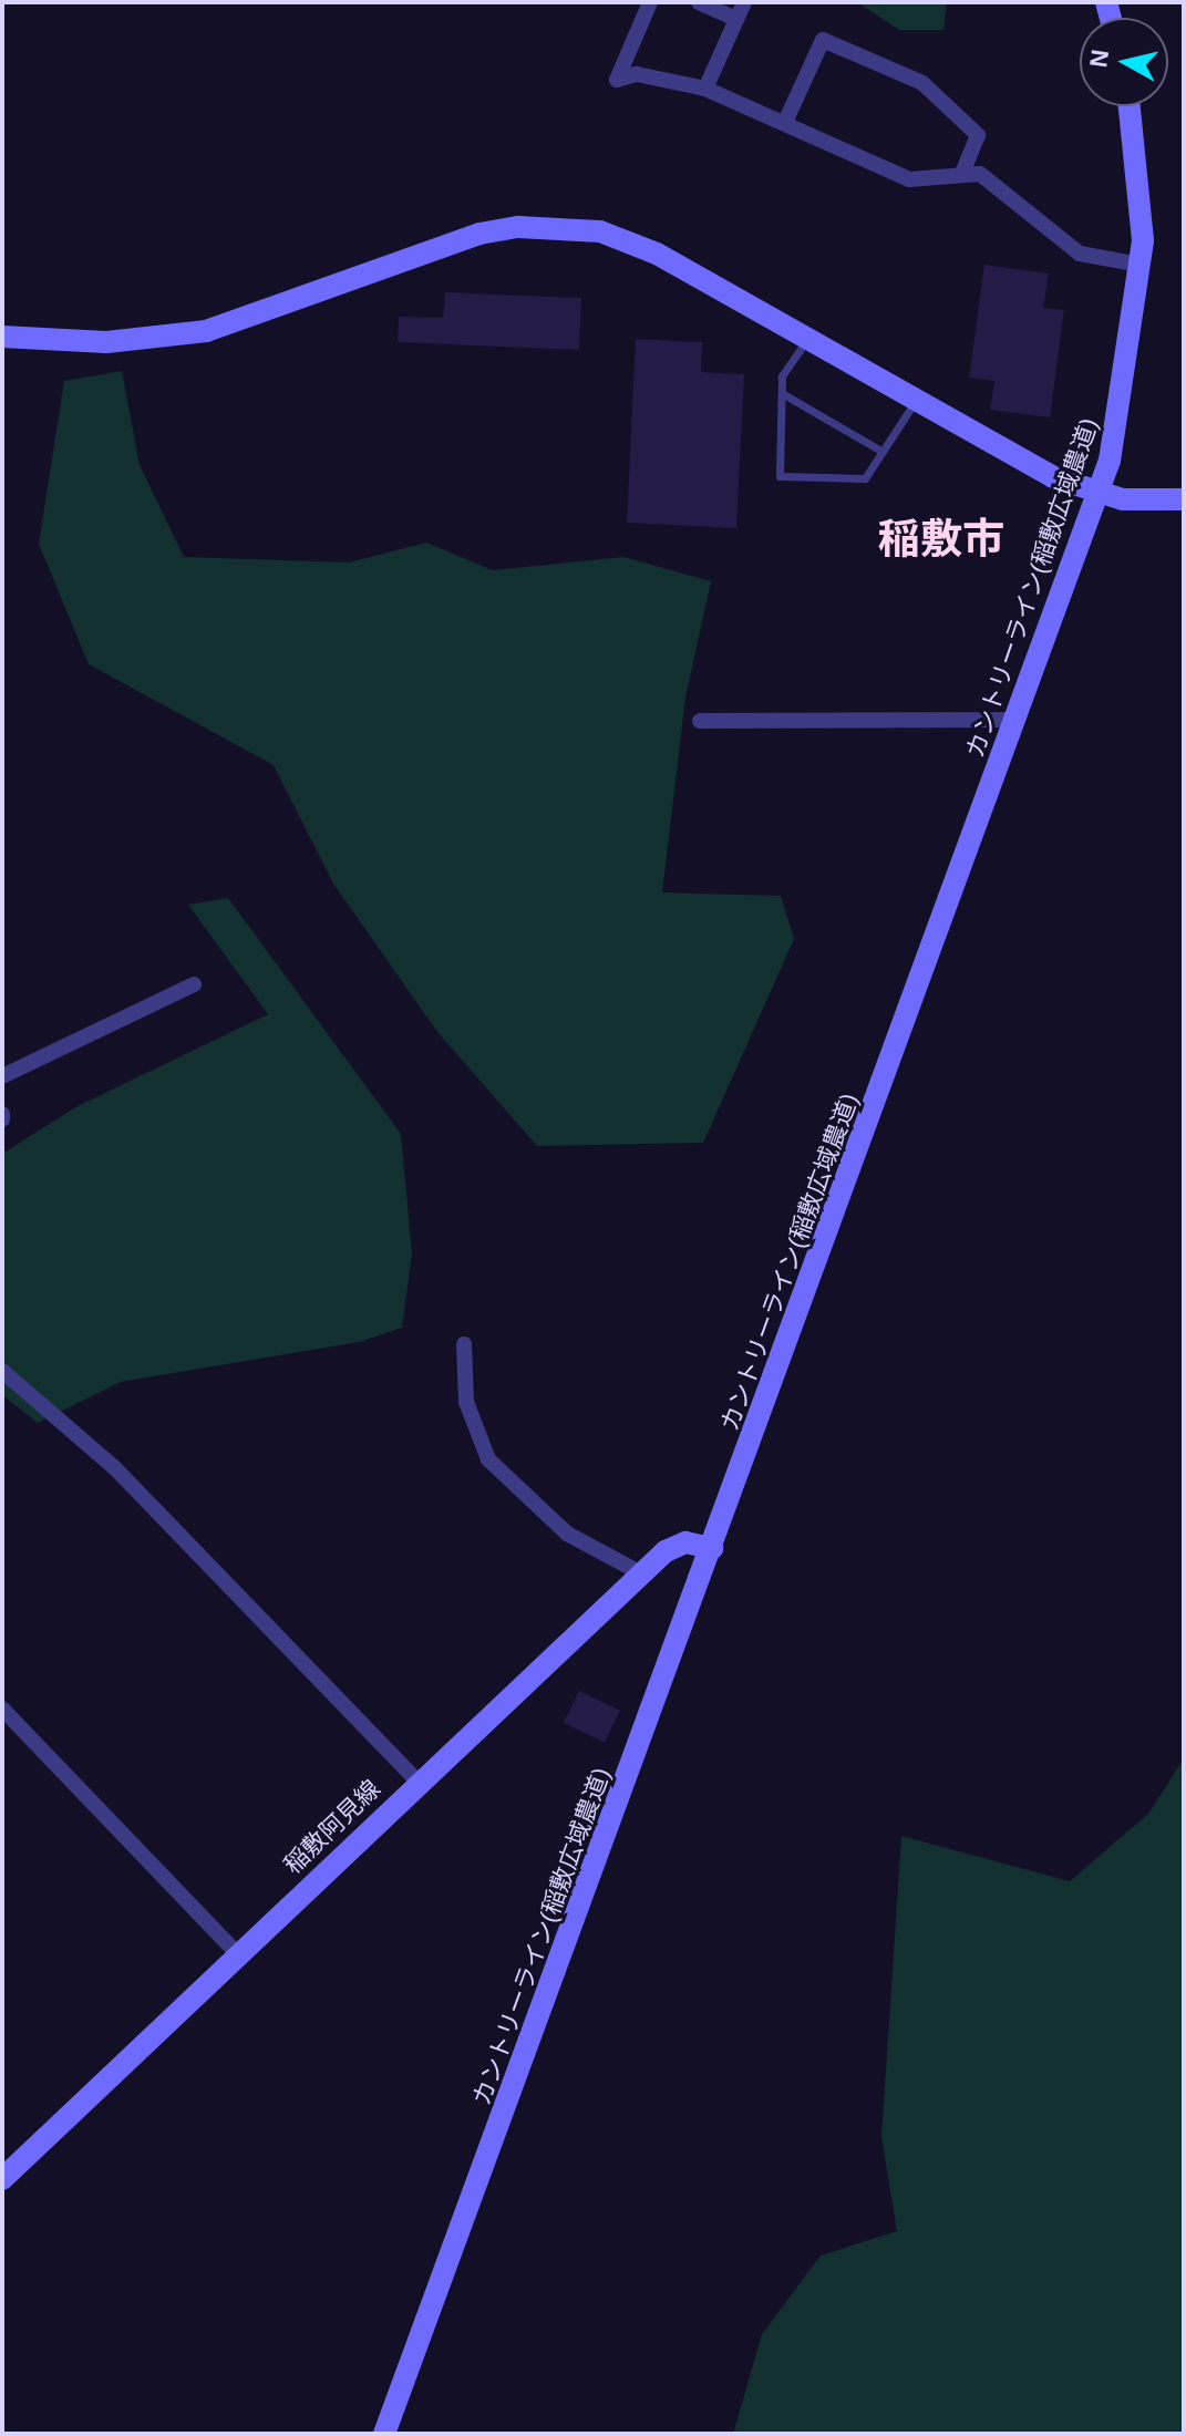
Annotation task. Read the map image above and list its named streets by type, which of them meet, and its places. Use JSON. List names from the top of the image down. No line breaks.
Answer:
{"streets":{"street":["カントリーライン(稲敷広域農道)","稲敷阿見線"]},"crossings":[["カントリーライン(稲敷広域農道)","稲敷阿見線"]],"districts":["稲敷市"],"north":"left"}
